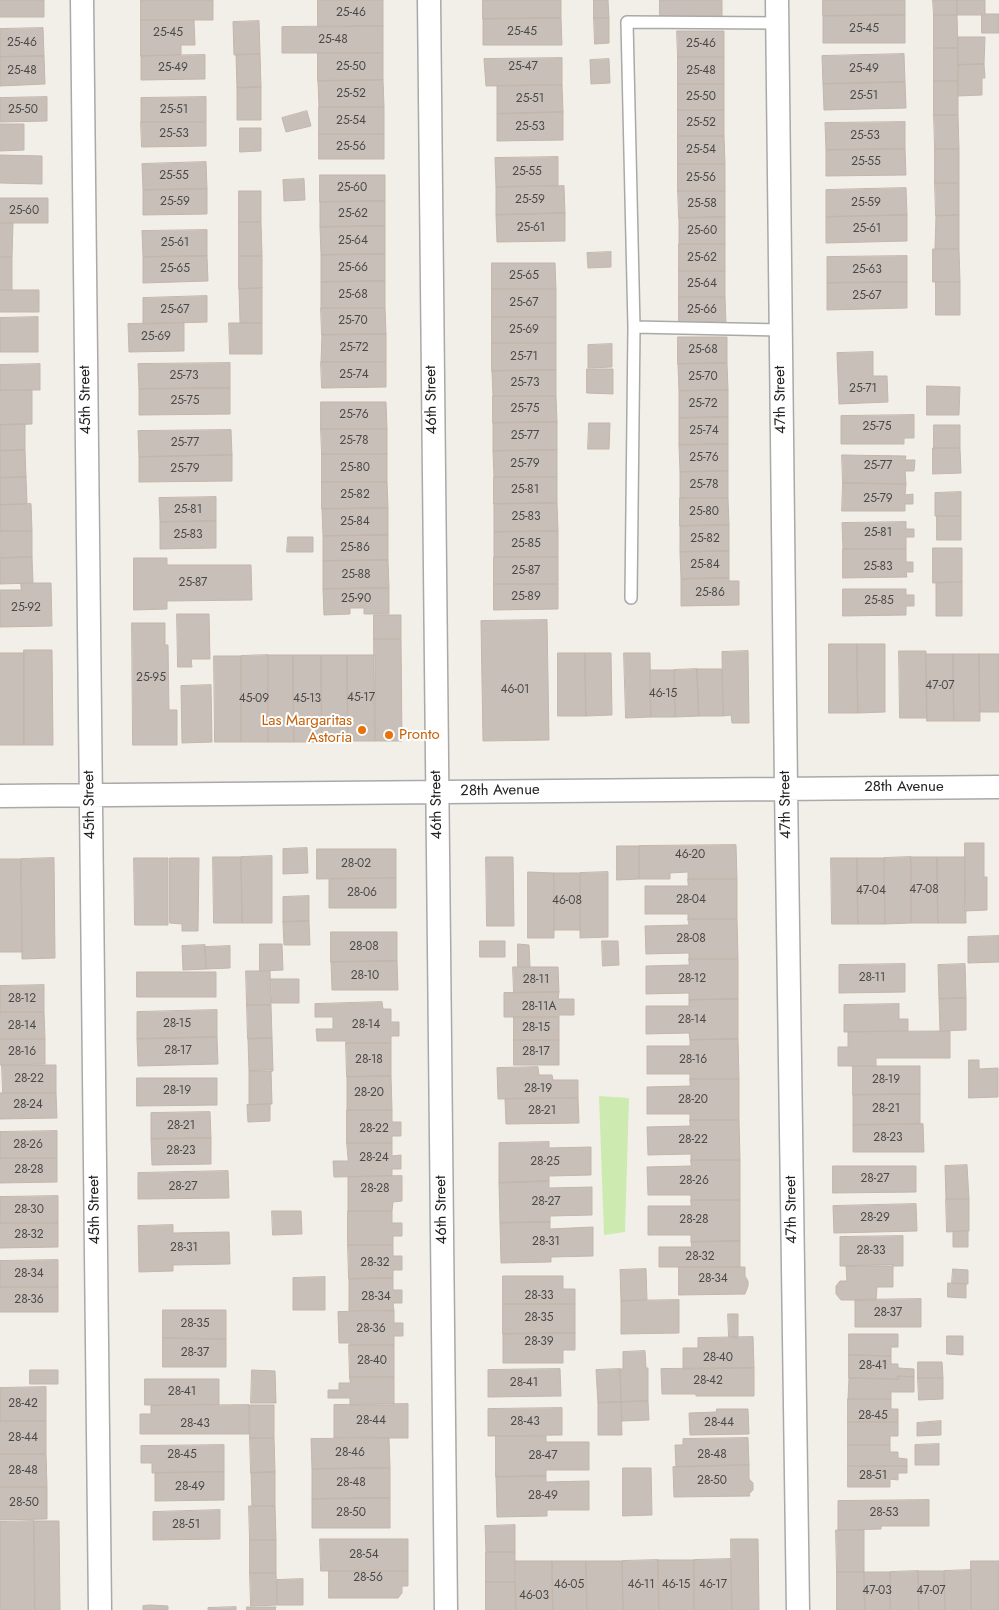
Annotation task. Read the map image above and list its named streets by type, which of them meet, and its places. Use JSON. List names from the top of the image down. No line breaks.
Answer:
{"streets":{"street":["45th Street","46th Street","47th Street","28th Avenue"]},"crossings":[["45th Street","28th Avenue"],["46th Street","28th Avenue"],["47th Street","28th Avenue"]],"places":["Las Margaritas Astoria","Pronto"],"house_numbers":["25-46","25-45","25-45","25-45","25-48","25-46","25-46","25-50","25-47","25-49","25-49","25-48","25-48","25-52","25-51","25-50","25-51","25-50","25-51","25-54","25-52","25-53","25-53","25-53","25-56","25-54","25-55","25-55","25-55","25-56","25-60","25-59","25-59","25-59","25-58","25-60","25-62","25-61","25-61","25-60","25-64","25-61","25-62","25-66","25-65","25-63","25-65","25-64","25-68","25-67","25-67","25-67","25-66","25-70","25-69","25-69","25-72","25-68","25-71","25-74","25-73","25-70","25-73","25-71","25-75","25-72","25-75","25-76","25-75","25-74","25-77","25-78","25-77","25-76","25-79","25-77","25-80","25-79","25-78","25-81","25-82","25-79","25-81","25-80","25-83","25-84","25-81","25-83","25-82","25-85","25-86","25-84","25-83","25-87","25-88","25-87","25-86","25-89","25-90","25-85","25-92","25-95","47-07","46-01","46-15","45-17","45-09","45-13","46-20","28-02","47-08","47-04","28-06","28-04","46-08","28-08","28-08","28-10","28-11","28-12","28-11","28-12","28-11A","28-14","28-15","28-14","28-14","28-15","28-17","28-16","28-17","28-18","28-16","28-22","28-19","28-19","28-19","28-20","28-20","28-24","28-21","28-21","28-21","28-22","28-23","28-22","28-26","28-23","28-24","28-25","28-28","28-27","28-26","28-27","28-28","28-27","28-30","28-29","28-28","28-32","28-31","28-31","28-33","28-32","28-32","28-34","28-34","28-33","28-34","28-36","28-37","28-35","28-35","28-36","28-39","28-37","28-40","28-40","28-41","28-42","28-41","28-41","28-42","28-45","28-44","28-43","28-44","28-43","28-44","28-46","28-45","28-48","28-47","28-48","28-51","28-50","28-48","28-49","28-49","28-50","28-50","28-53","28-51","28-54","28-56","46-05","46-11","46-15","46-17","47-03","47-07","46-03"]}
